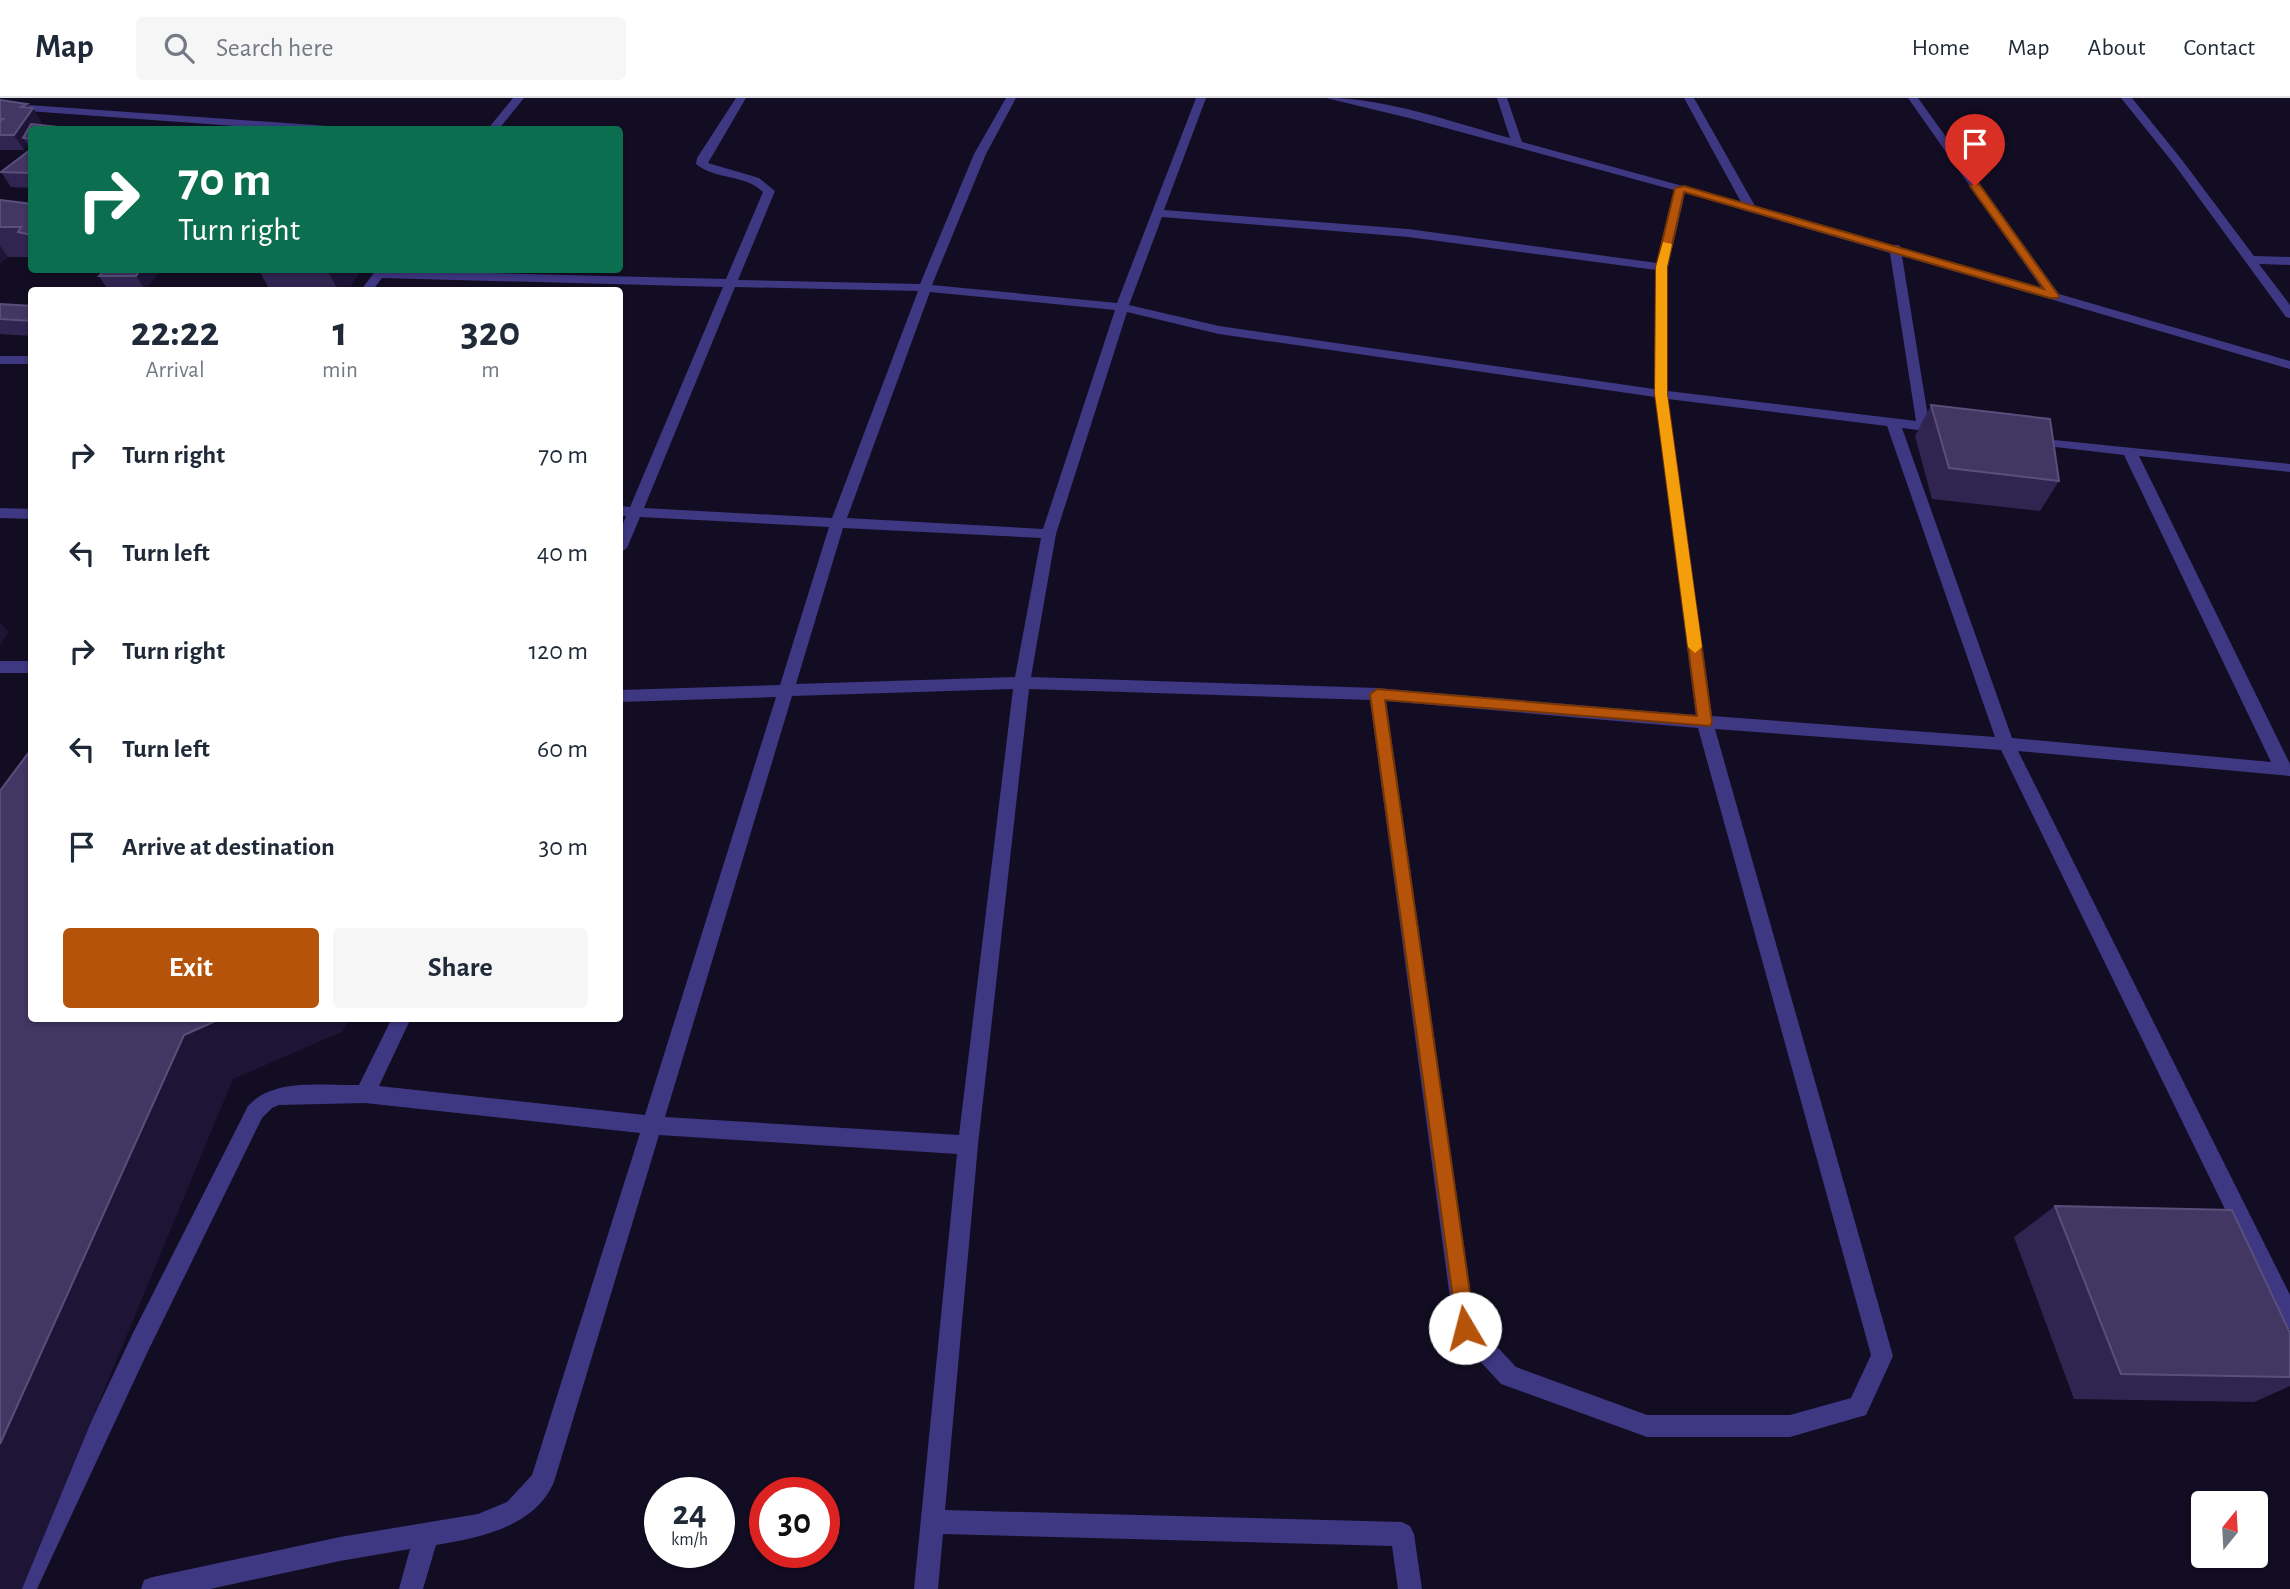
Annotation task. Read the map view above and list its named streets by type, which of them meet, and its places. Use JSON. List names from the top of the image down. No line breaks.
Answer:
{"north":"top","page":{"header":"Map","search":"Search here","nav":["Home","Map","About","Contact"],"turn":["70 m","Turn right"],"eta":["22:22","Arrival","1","min","320","m"],"list":[{"name":"Turn right","value":"70 m"},{"name":"Turn left","value":"40 m"},{"name":"Turn right","value":"120 m"},{"name":"Turn left","value":"60 m"},{"name":"Arrive at destination","value":"30 m"}],"buttons":["Exit","Share"],"speed":"24 km/h","limit":"30"}}
